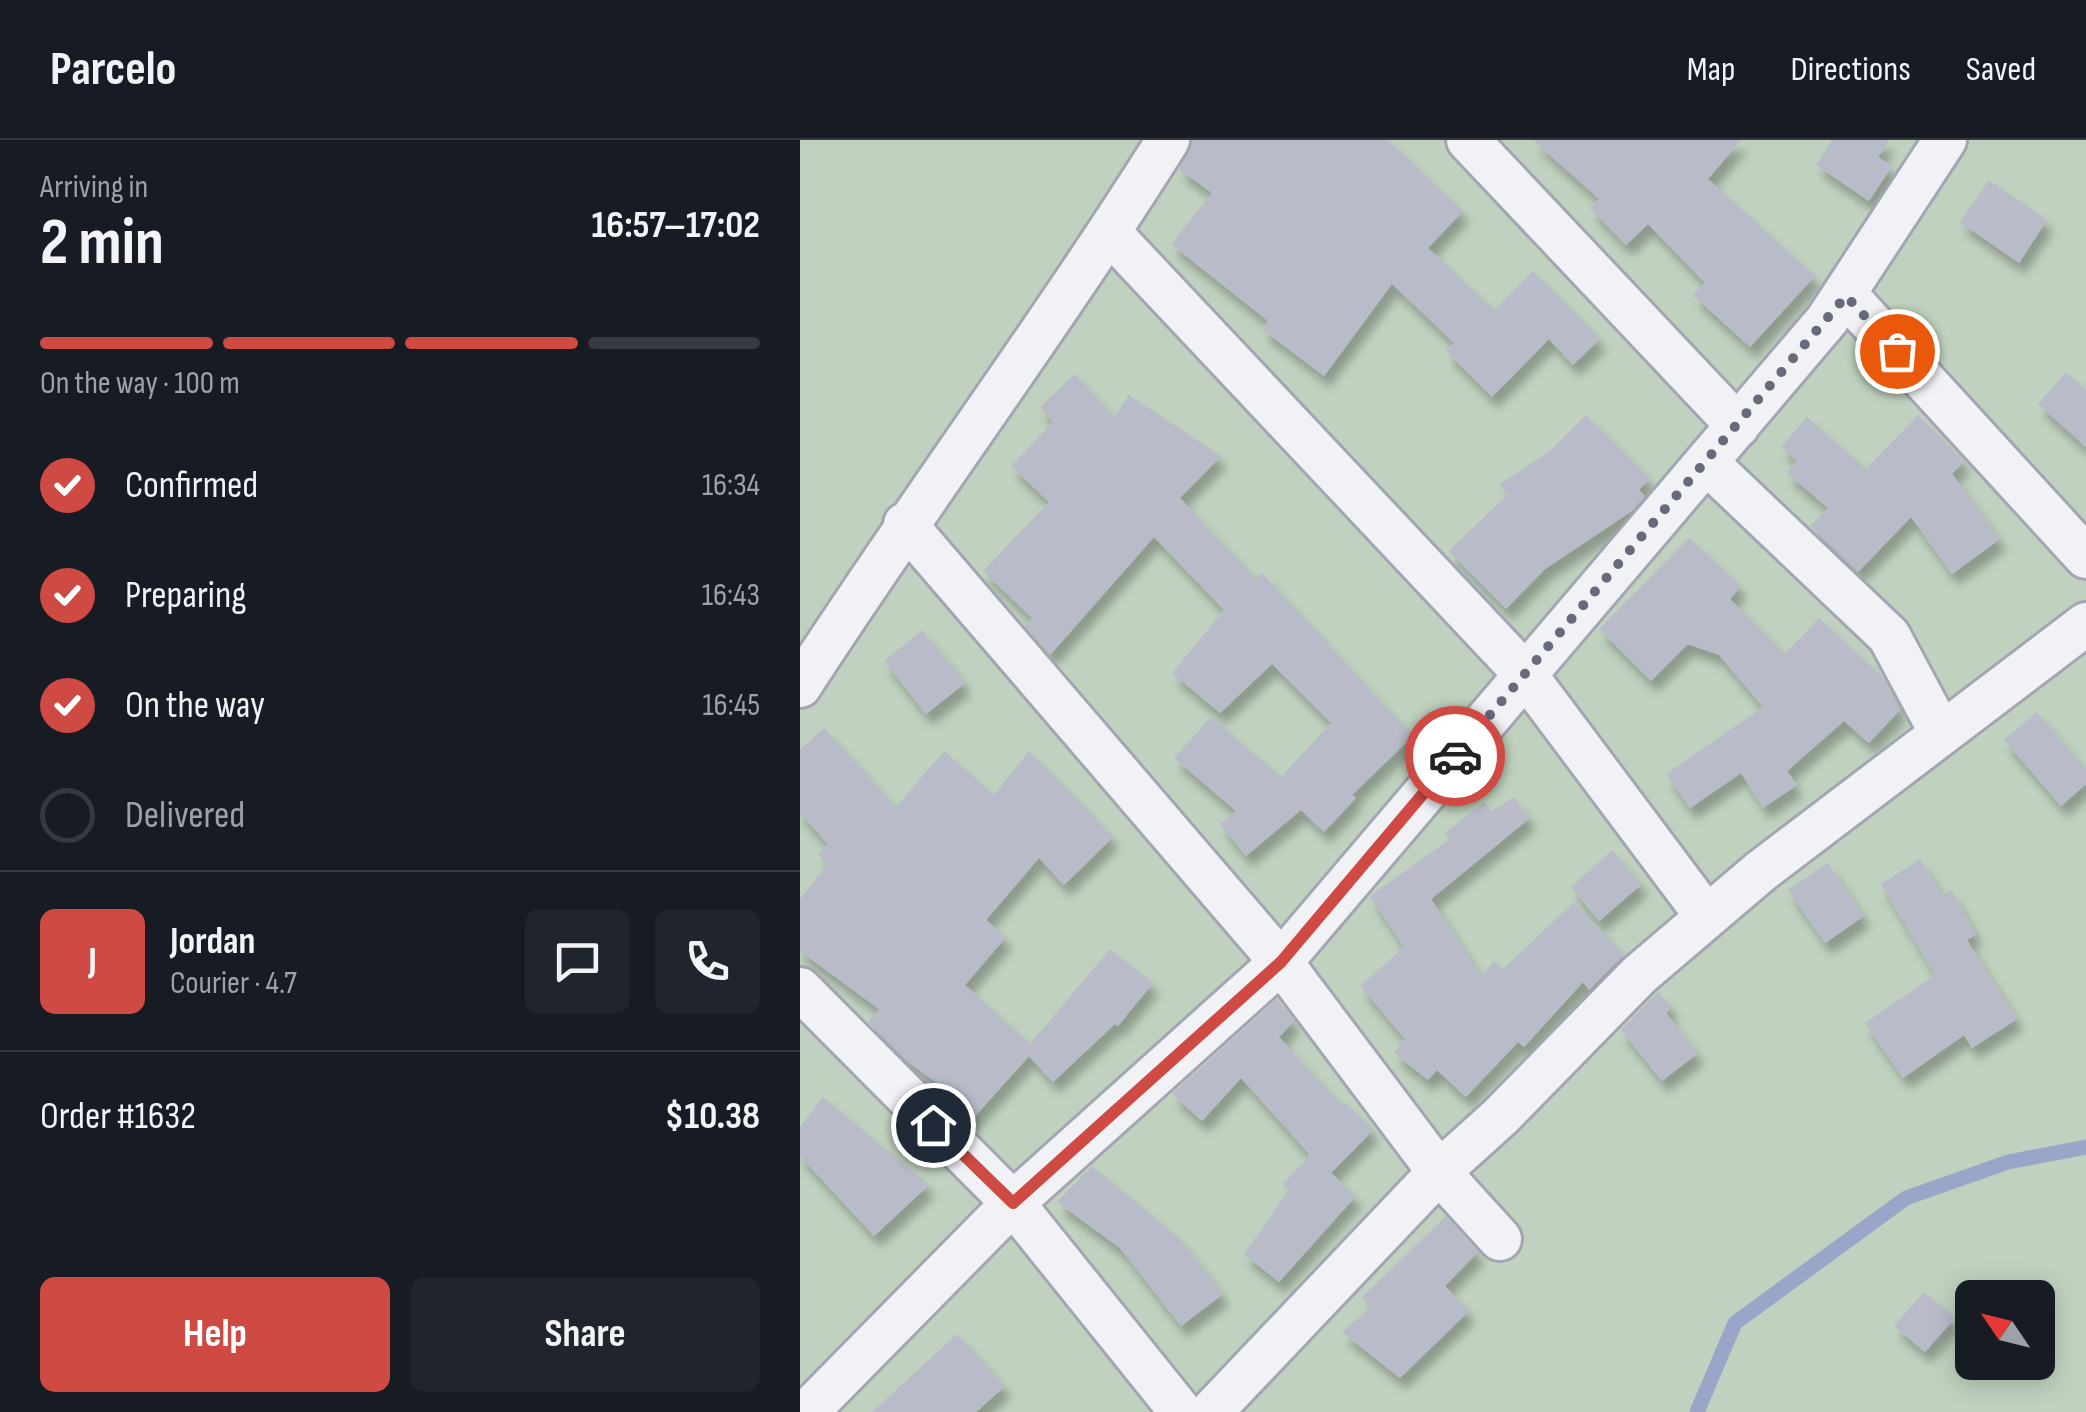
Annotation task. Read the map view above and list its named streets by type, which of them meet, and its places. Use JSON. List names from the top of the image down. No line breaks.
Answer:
{"north":"top left","page":{"header":"Parcelo","nav":["Map","Directions","Saved"],"heading":["2 min","Arriving in","16:57–17:02"],"panel":["Jordan","Courier · 4.7","Order #1632","$10.38"],"bar":"On the way · 100 m","list":[["Confirmed","16:34"],["Preparing","16:43"],["On the way","16:45"],"Delivered"],"round":"J","buttons":["Help","Share"]}}
